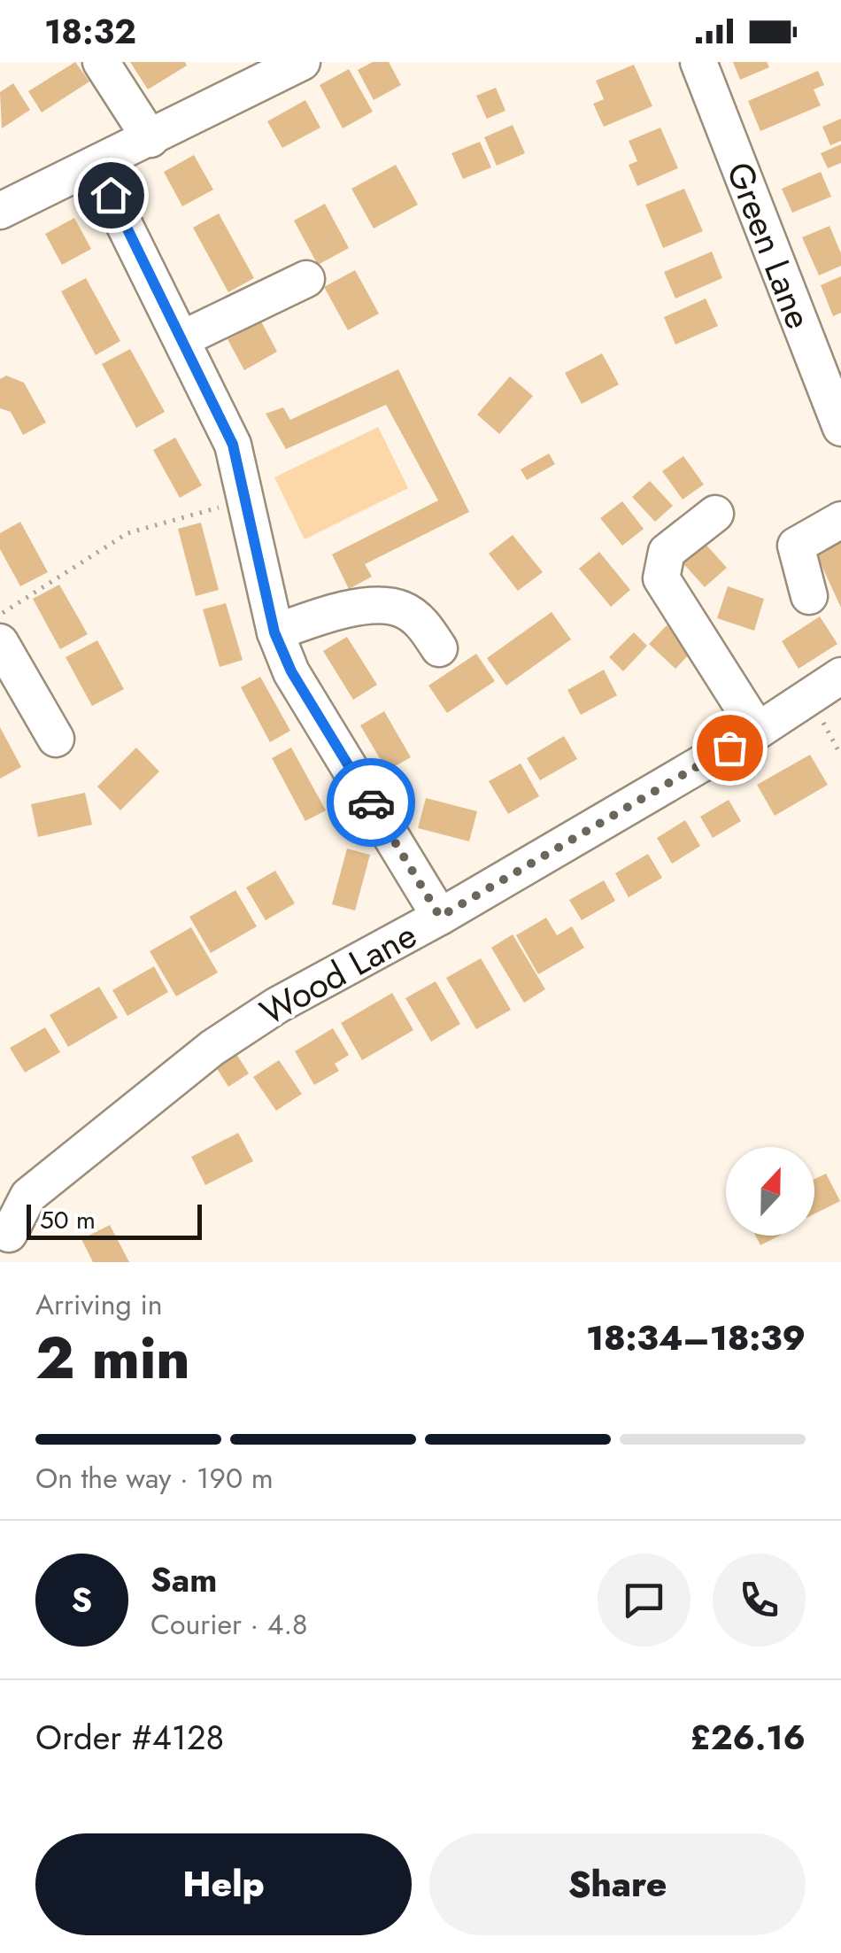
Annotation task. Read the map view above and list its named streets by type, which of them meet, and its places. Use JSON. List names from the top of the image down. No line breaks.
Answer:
{"streets":{"street":["Green Lane","Wood Lane"]},"scale_bar":"50 m","north":"top","page":{"status":"18:32","scale":"50 m","heading":["2 min","Arriving in","18:34–18:39"],"panel":["Sam","Courier · 4.8","Order #4128","£26.16"],"bar":"On the way · 190 m","round":"S","buttons":["Help","Share"]}}
